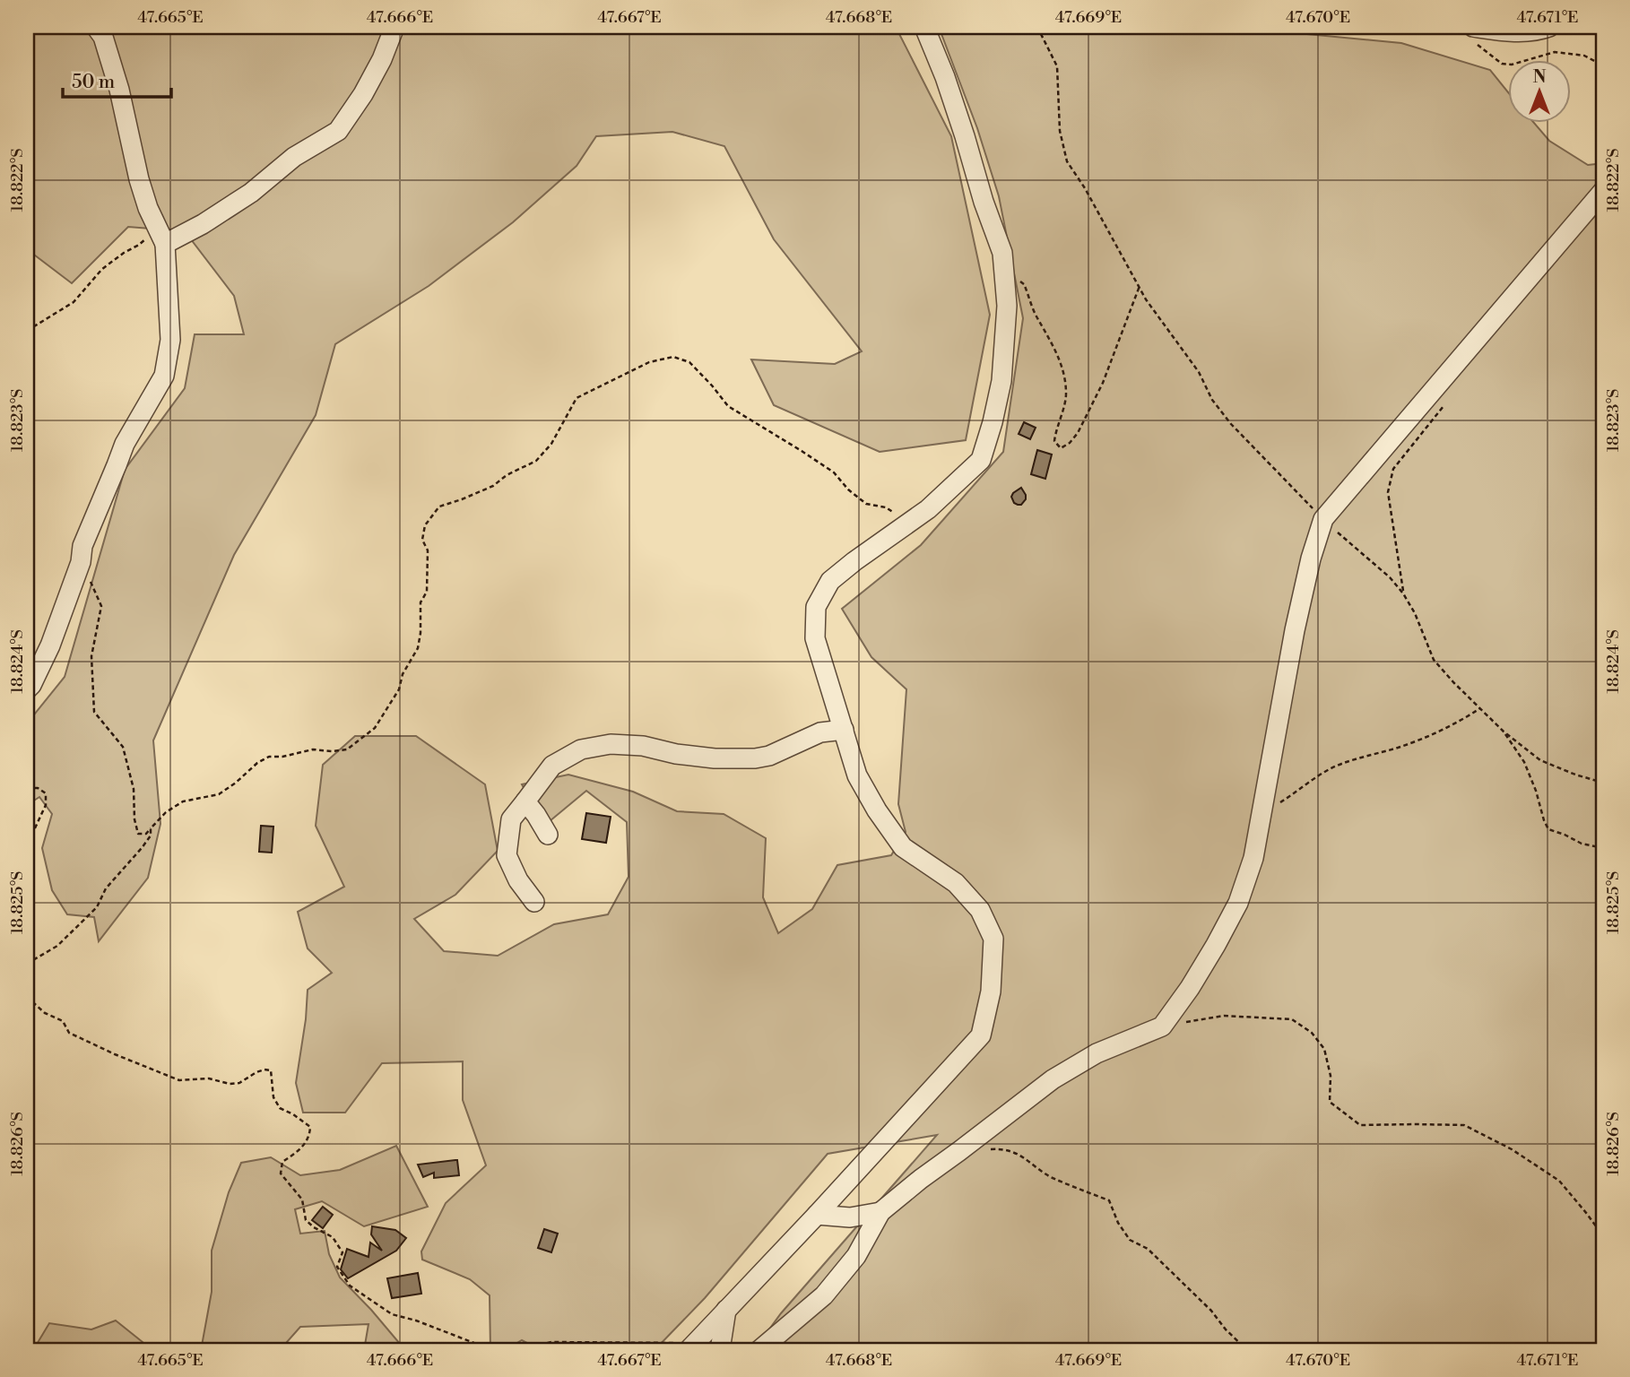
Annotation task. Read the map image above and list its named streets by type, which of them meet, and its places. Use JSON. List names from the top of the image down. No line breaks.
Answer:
{"scale_bar":"50 m","north":"top","coordinates":["47.665°E","47.666°E","47.667°E","47.668°E","47.669°E","47.670°E","47.671°E","18.822°S","18.823°S","18.824°S","18.825°S","18.826°S"]}
